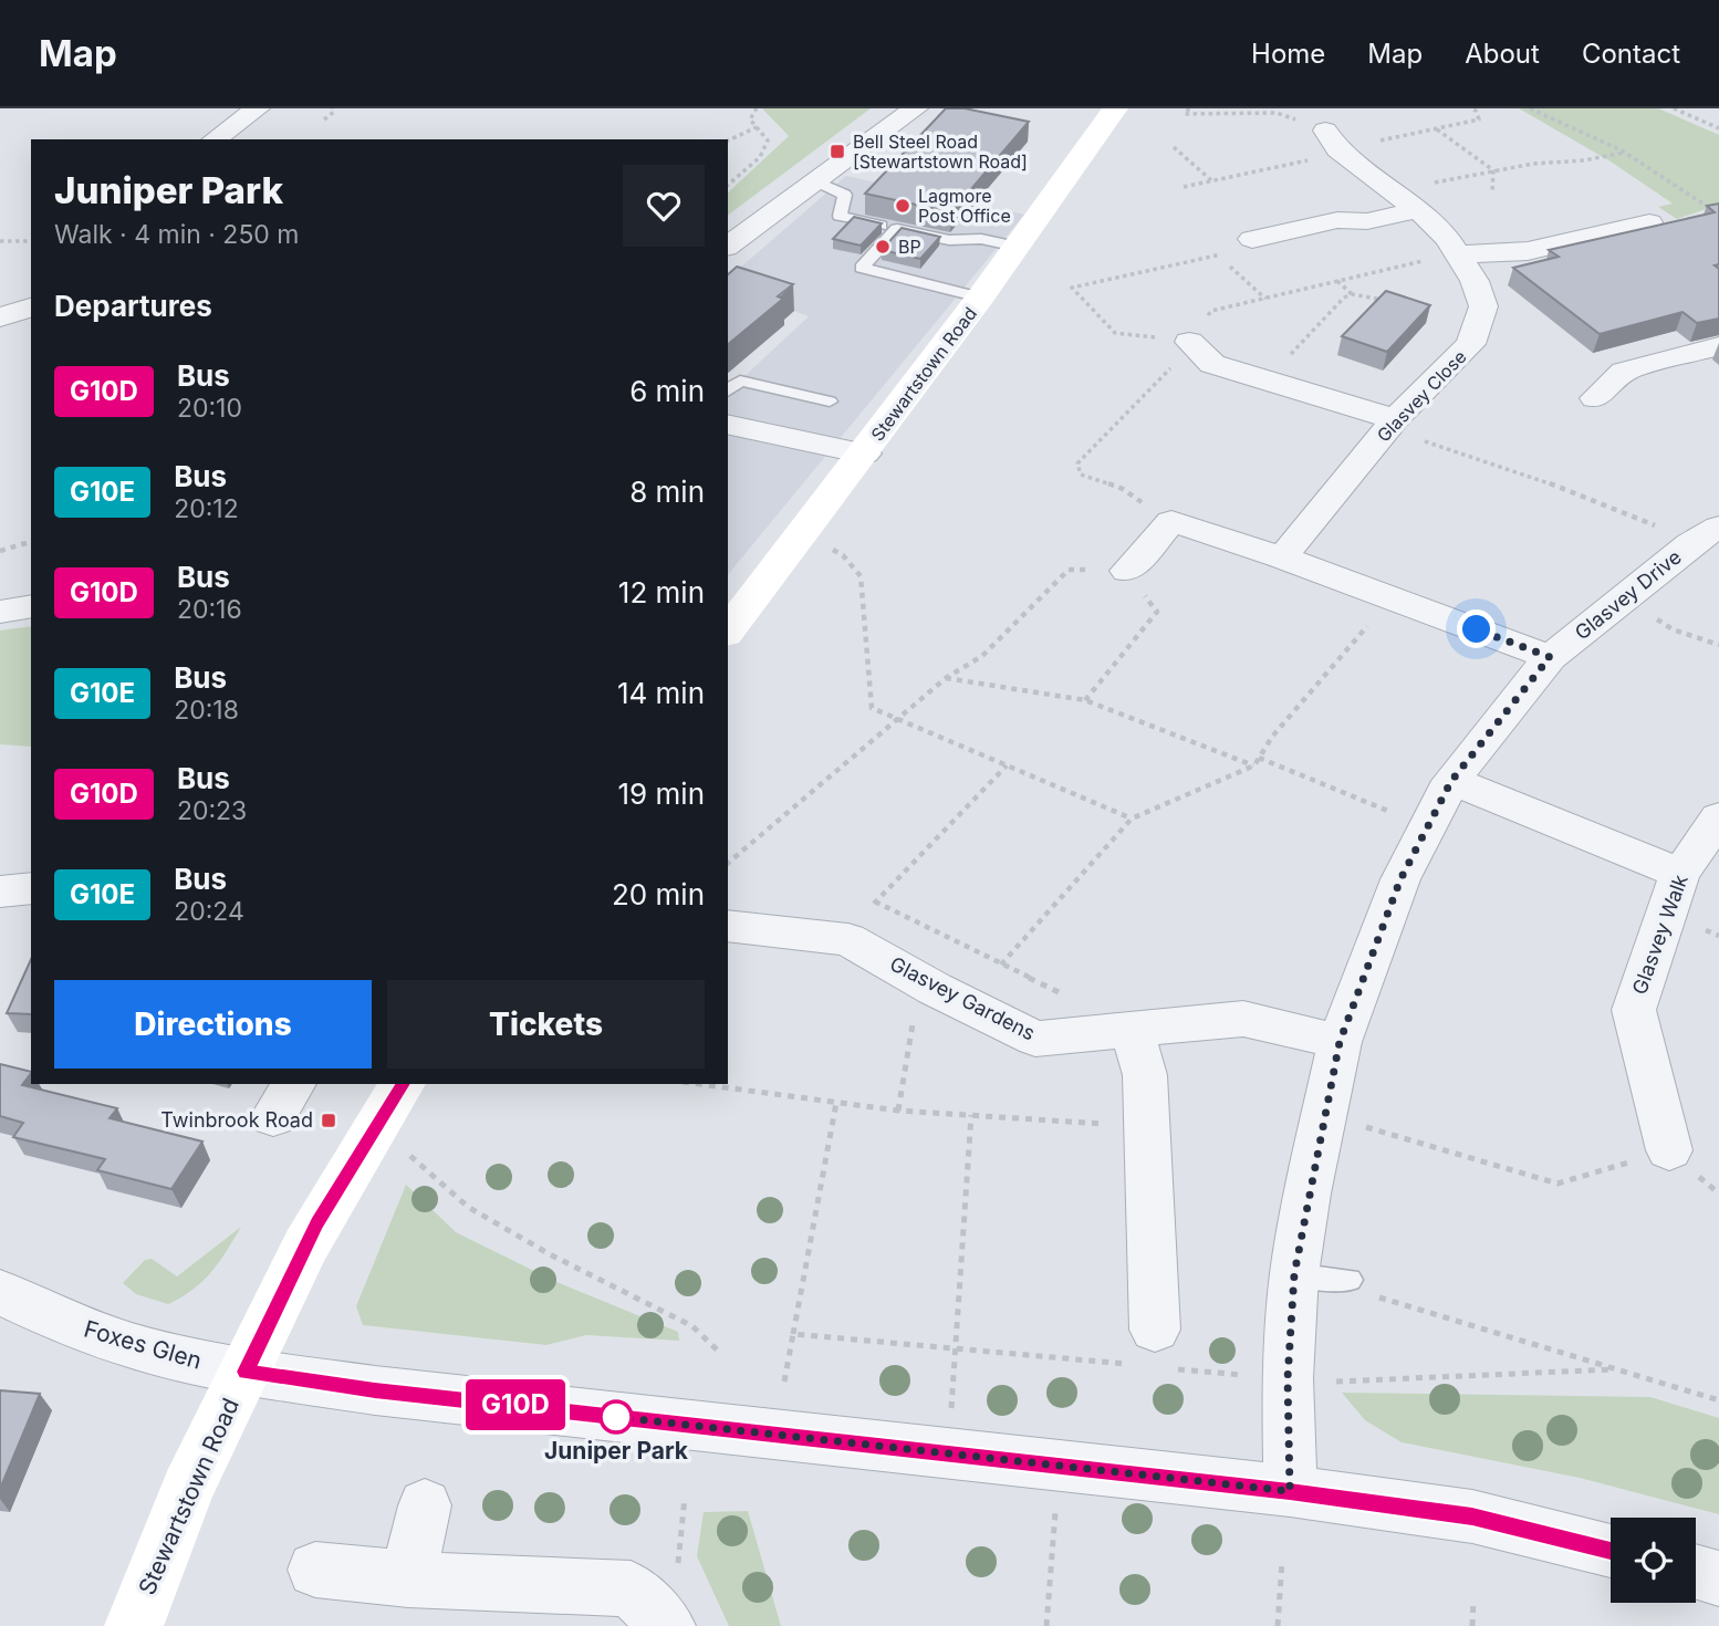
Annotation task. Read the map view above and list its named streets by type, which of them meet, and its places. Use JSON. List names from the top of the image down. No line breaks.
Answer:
{"streets":{"main road":["Stewartstown Road"],"street":["Glasvey Close","Glasvey Drive","Glasvey Walk","Glasvey Gardens","Foxes Glen"]},"crossings":[["Stewartstown Road","Foxes Glen"],["Glasvey Drive","Glasvey Gardens"]],"places":{"transit":["Bell Steel Road [Stewartstown Road]","Twinbrook Road"],"other":["Lagmore Post Office","BP","Juniper Park"]},"lines":["bus line G10D"],"page":{"header":"Map","nav":["Home","Map","About","Contact"],"on_map":"G10D","heading":[["Juniper Park","Walk · 4 min · 250 m"],"Departures"],"list":[{"mark":"G10D","name":"Bus","note":"20:10","value":"6 min"},{"mark":"G10E","name":"Bus","note":"20:12","value":"8 min"},{"mark":"G10D","name":"Bus","note":"20:16","value":"12 min"},{"mark":"G10E","name":"Bus","note":"20:18","value":"14 min"},{"mark":"G10D","name":"Bus","note":"20:23","value":"19 min"},{"mark":"G10E","name":"Bus","note":"20:24","value":"20 min"}],"buttons":["Directions","Tickets"]}}
